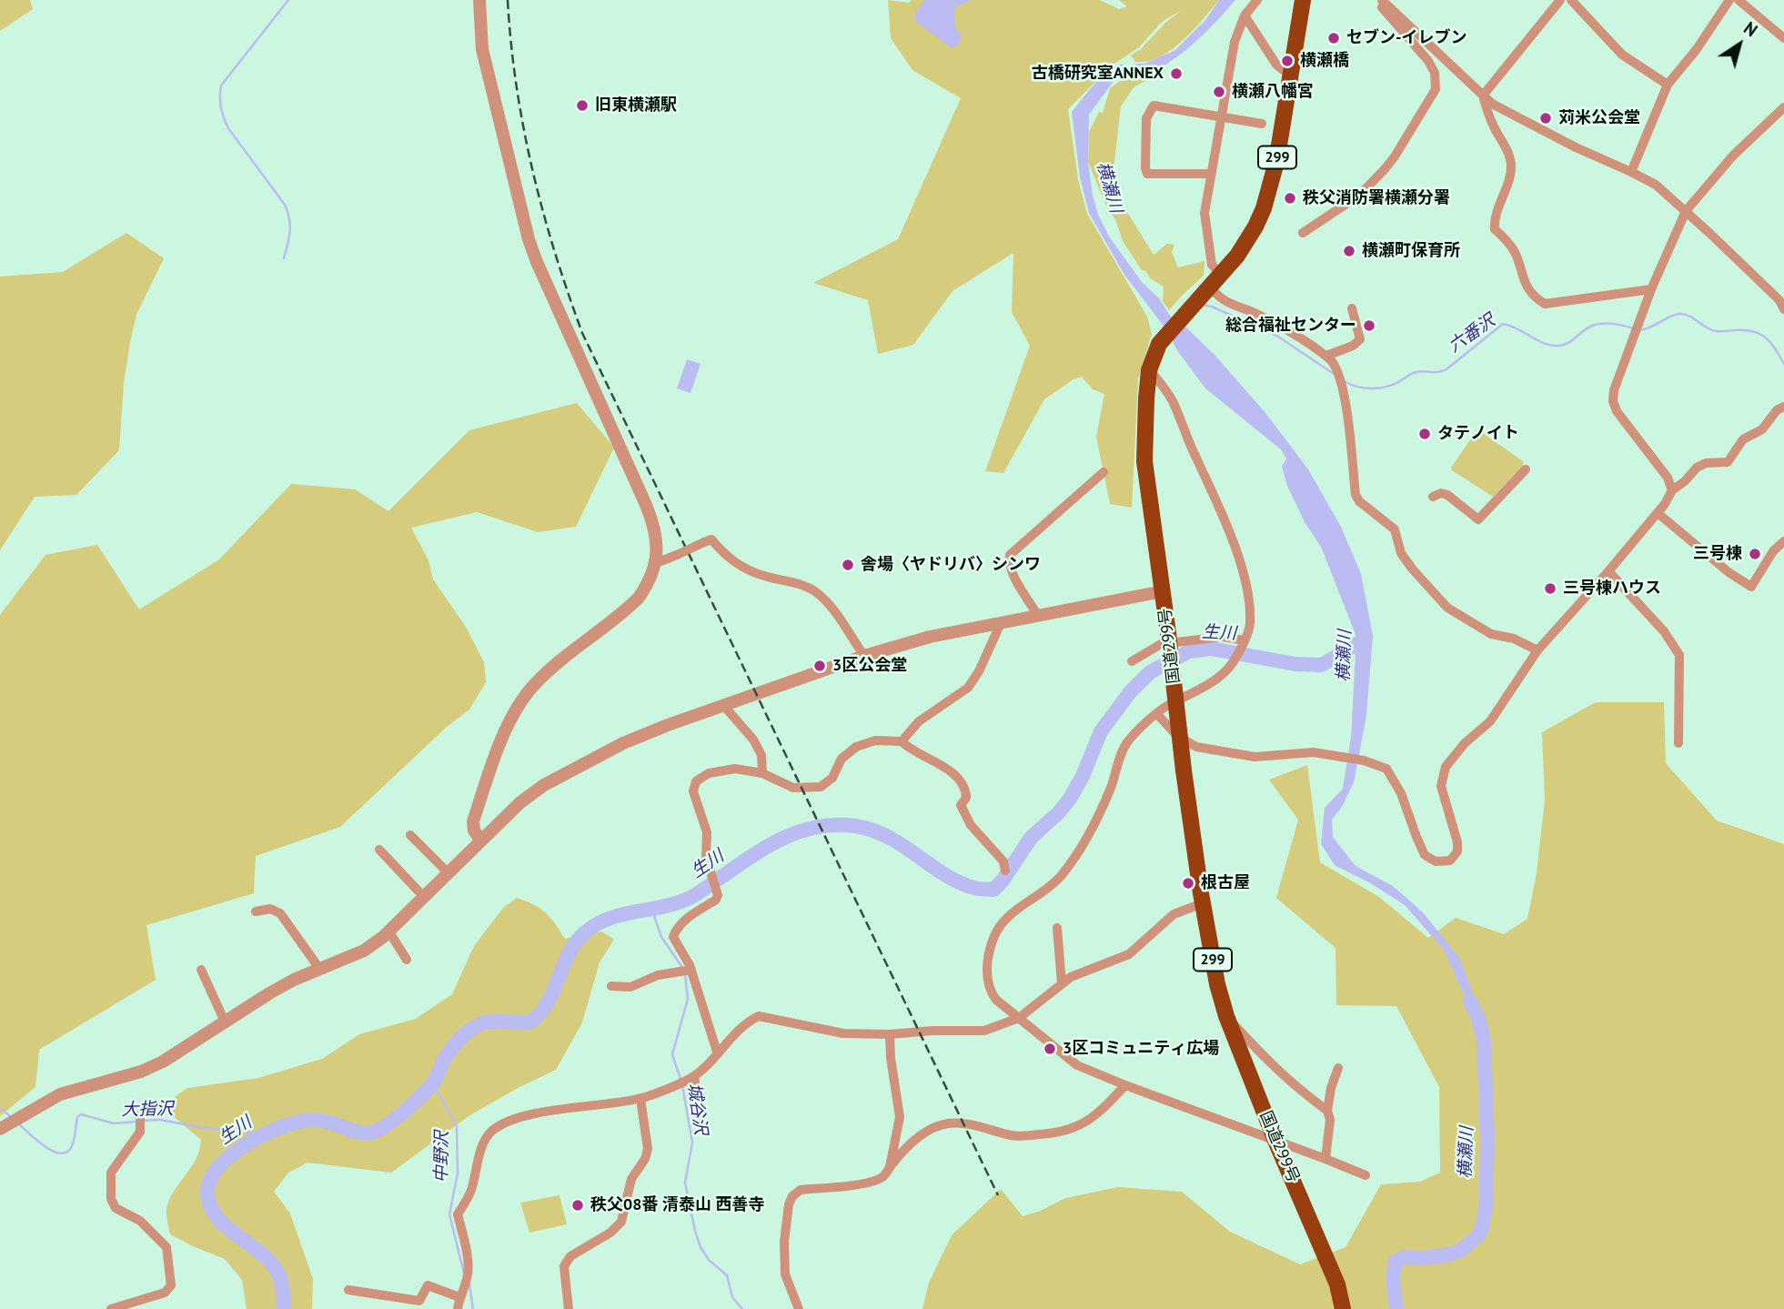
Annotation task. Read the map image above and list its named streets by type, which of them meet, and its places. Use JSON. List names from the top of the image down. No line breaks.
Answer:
{"streets":{"highway":["299","国道299号"]},"water":["横瀬川","六番沢","生川","城谷沢","大指沢","中野沢"],"places":["セブン-イレブン","横瀬橋","古橋研究室ANNEX","横瀬八幡宮","旧東横瀬駅","苅米公会堂","秩父消防署横瀬分署","横瀬町保育所","総合福祉センター","タテノイト","三号棟","舎場〈ヤドリバ〉シンワ","三号棟ハウス","3区公会堂","根古屋","3区コミュニティ広場","秩父08番 清泰山 西善寺"],"north":"top right"}
